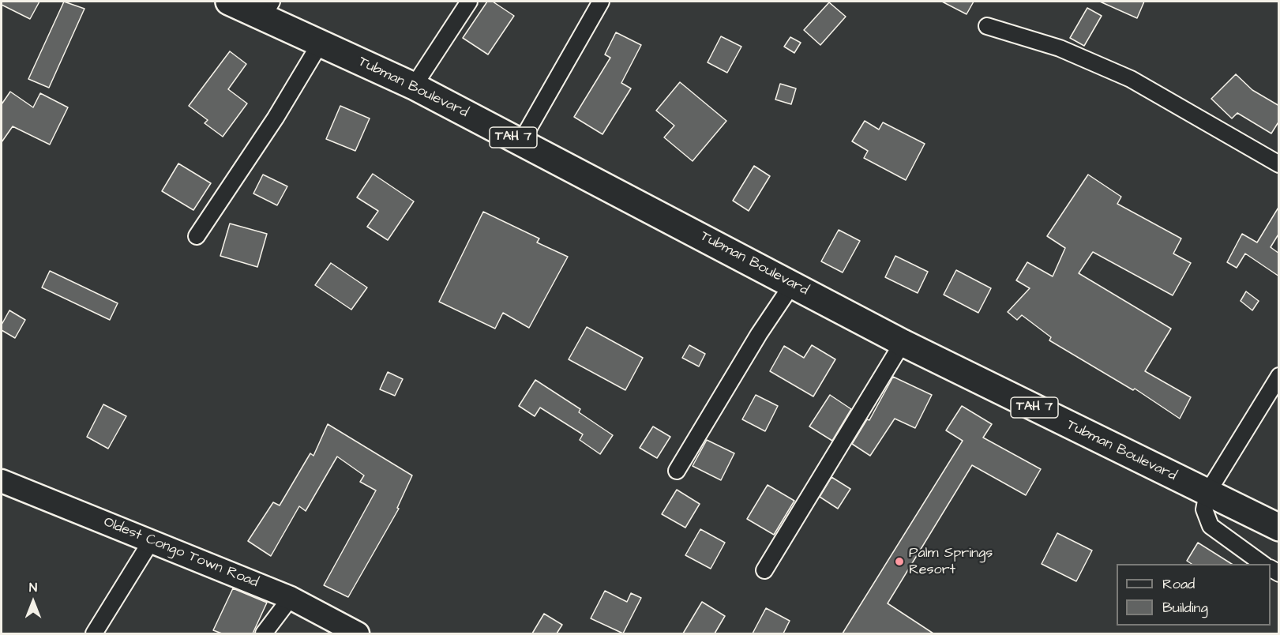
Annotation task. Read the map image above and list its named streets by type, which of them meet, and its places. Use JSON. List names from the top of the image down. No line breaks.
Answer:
{"streets":{"highway":["Tubman Boulevard","TAH 7"],"street":["Oldest Congo Town Road"]},"places":["Palm Springs Resort"],"legend":["Road","Building"],"north":"top"}
